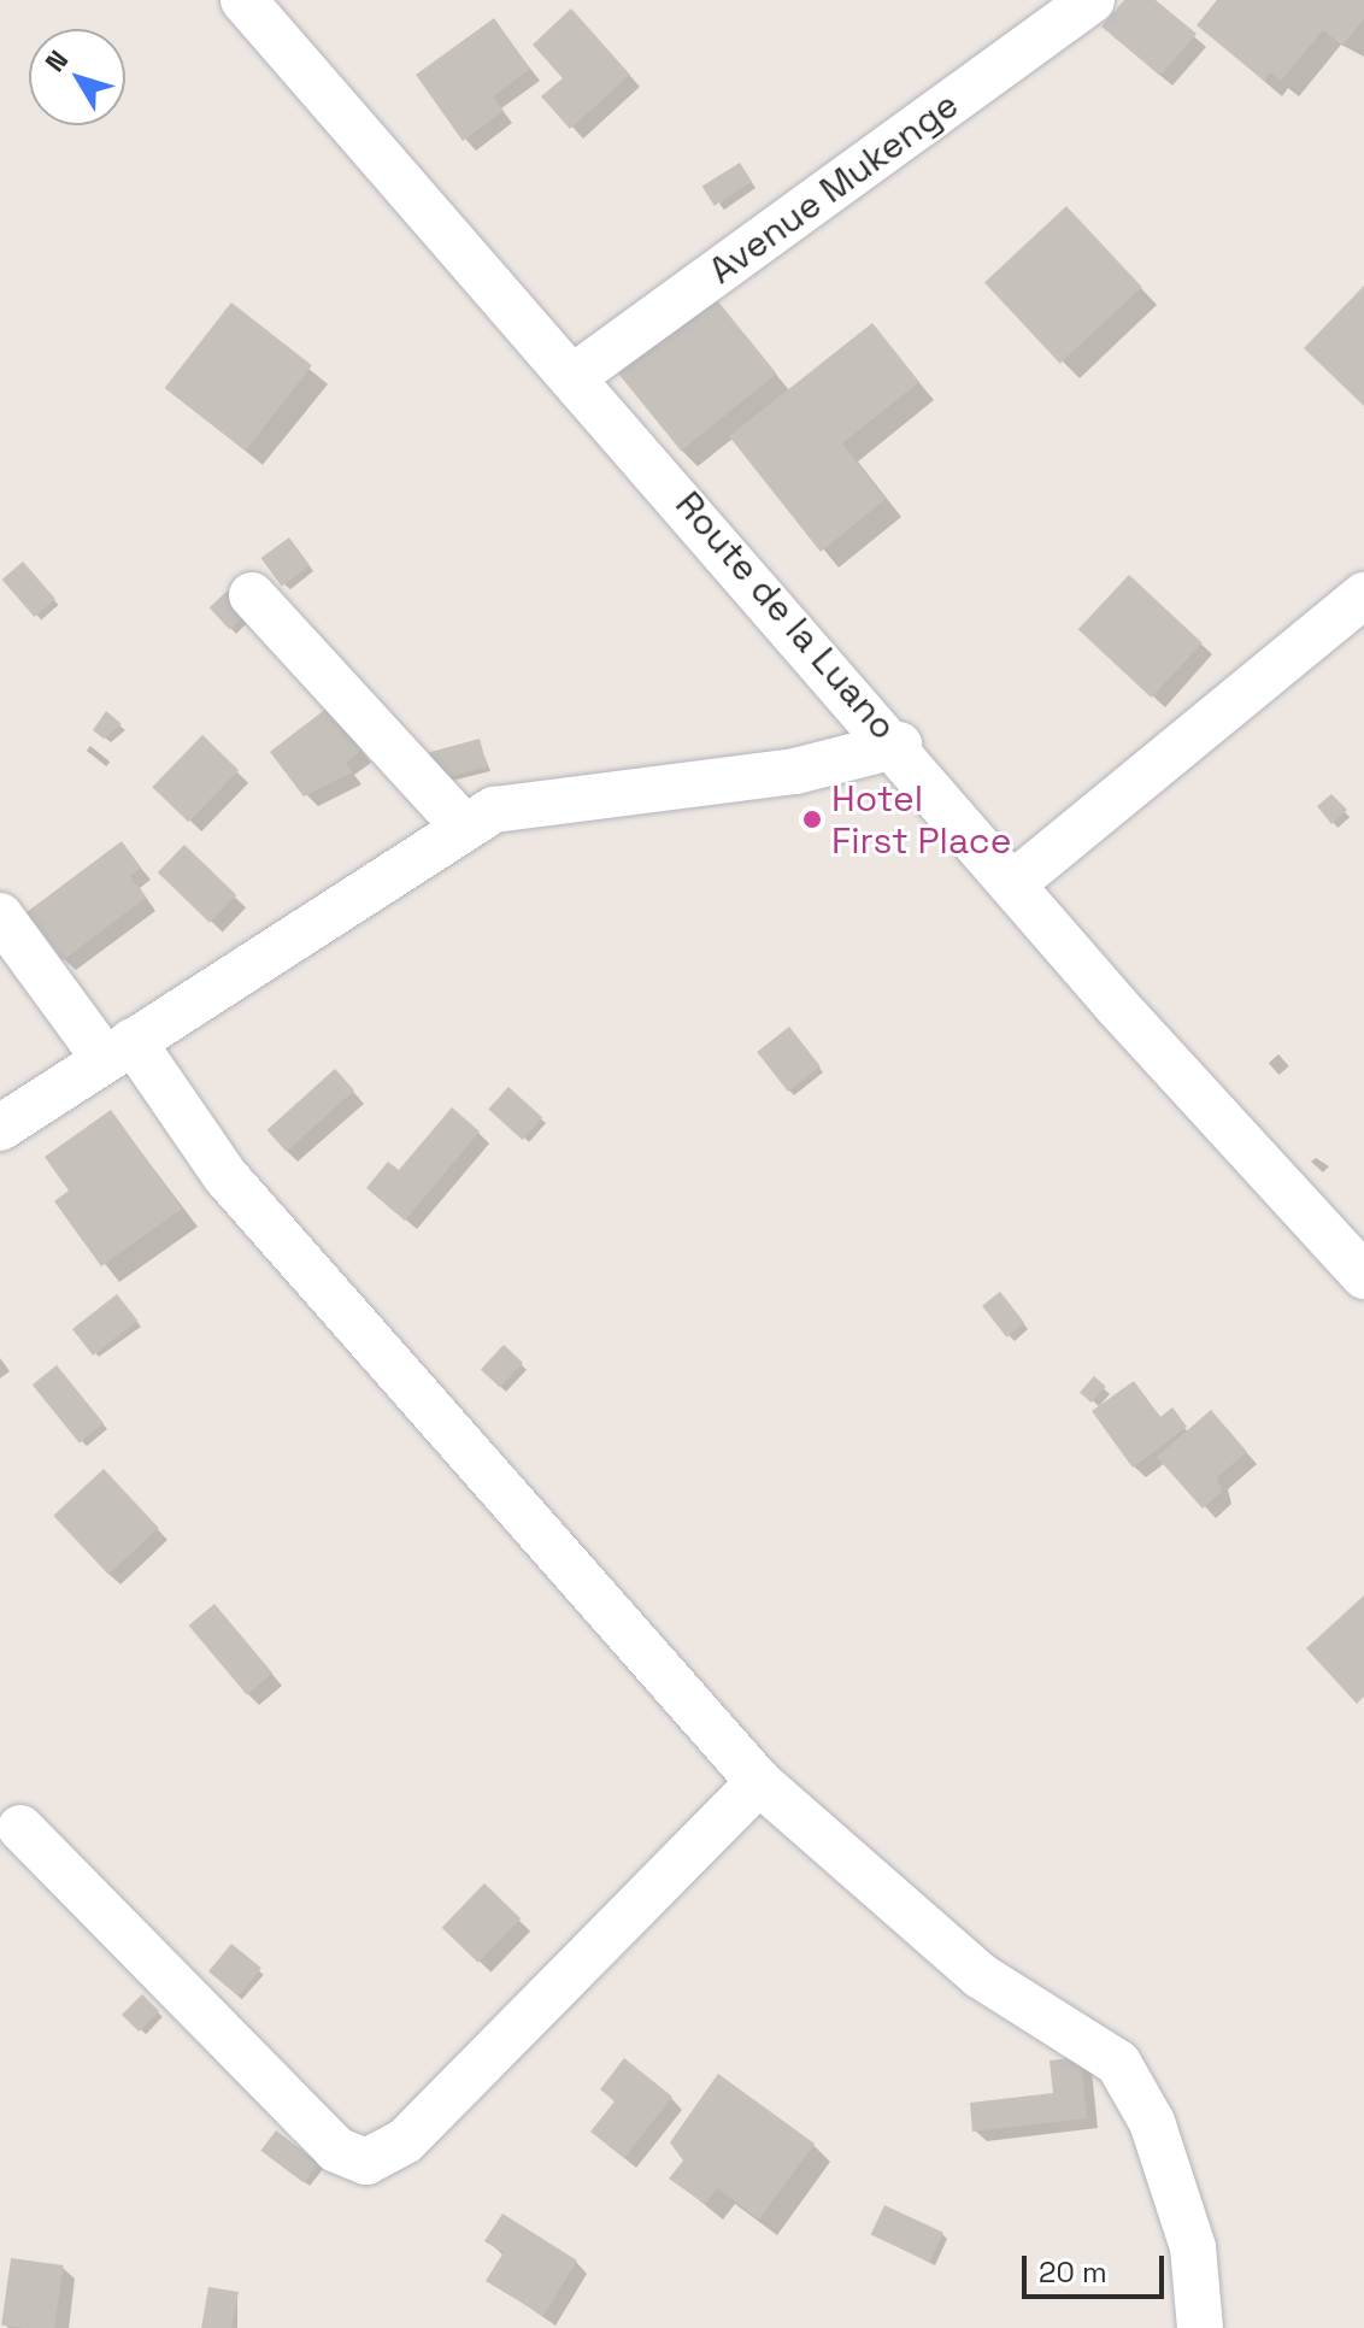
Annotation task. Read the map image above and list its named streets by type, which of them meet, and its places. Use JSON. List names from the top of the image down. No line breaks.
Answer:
{"streets":{"street":["Avenue Mukenge","Route de la Luano"]},"crossings":[["Avenue Mukenge","Route de la Luano"]],"places":["Hotel First Place"],"scale_bar":"20 m","north":"top left"}
